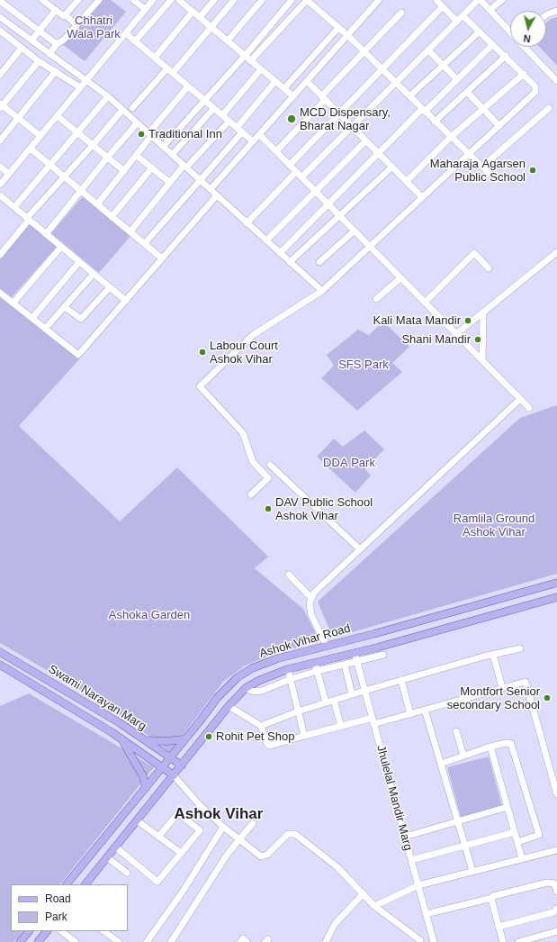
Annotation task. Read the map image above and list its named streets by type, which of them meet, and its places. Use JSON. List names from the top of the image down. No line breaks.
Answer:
{"streets":{"main road":["Ashok Vihar Road","Swami Narayan Marg"],"street":["Jhulelal Mandir Marg"]},"crossings":[["Ashok Vihar Road","Swami Narayan Marg"],["Ashok Vihar Road","Jhulelal Mandir Marg"]],"districts":["Ashok Vihar"],"parks":["Chhatri Wala Park","SFS Park","DDA Park","Ramlila Ground Ashok Vihar","Ashoka Garden"],"places":["MCD Dispensary, Bharat Nagar","Traditional Inn","Maharaja Agarsen Public School","Kali Mata Mandir","Shani Mandir","Labour Court Ashok Vihar","DAV Public School Ashok Vihar","Montfort Senior secondary School","Rohit Pet Shop"],"legend":["Road","Park"],"north":"bottom"}
